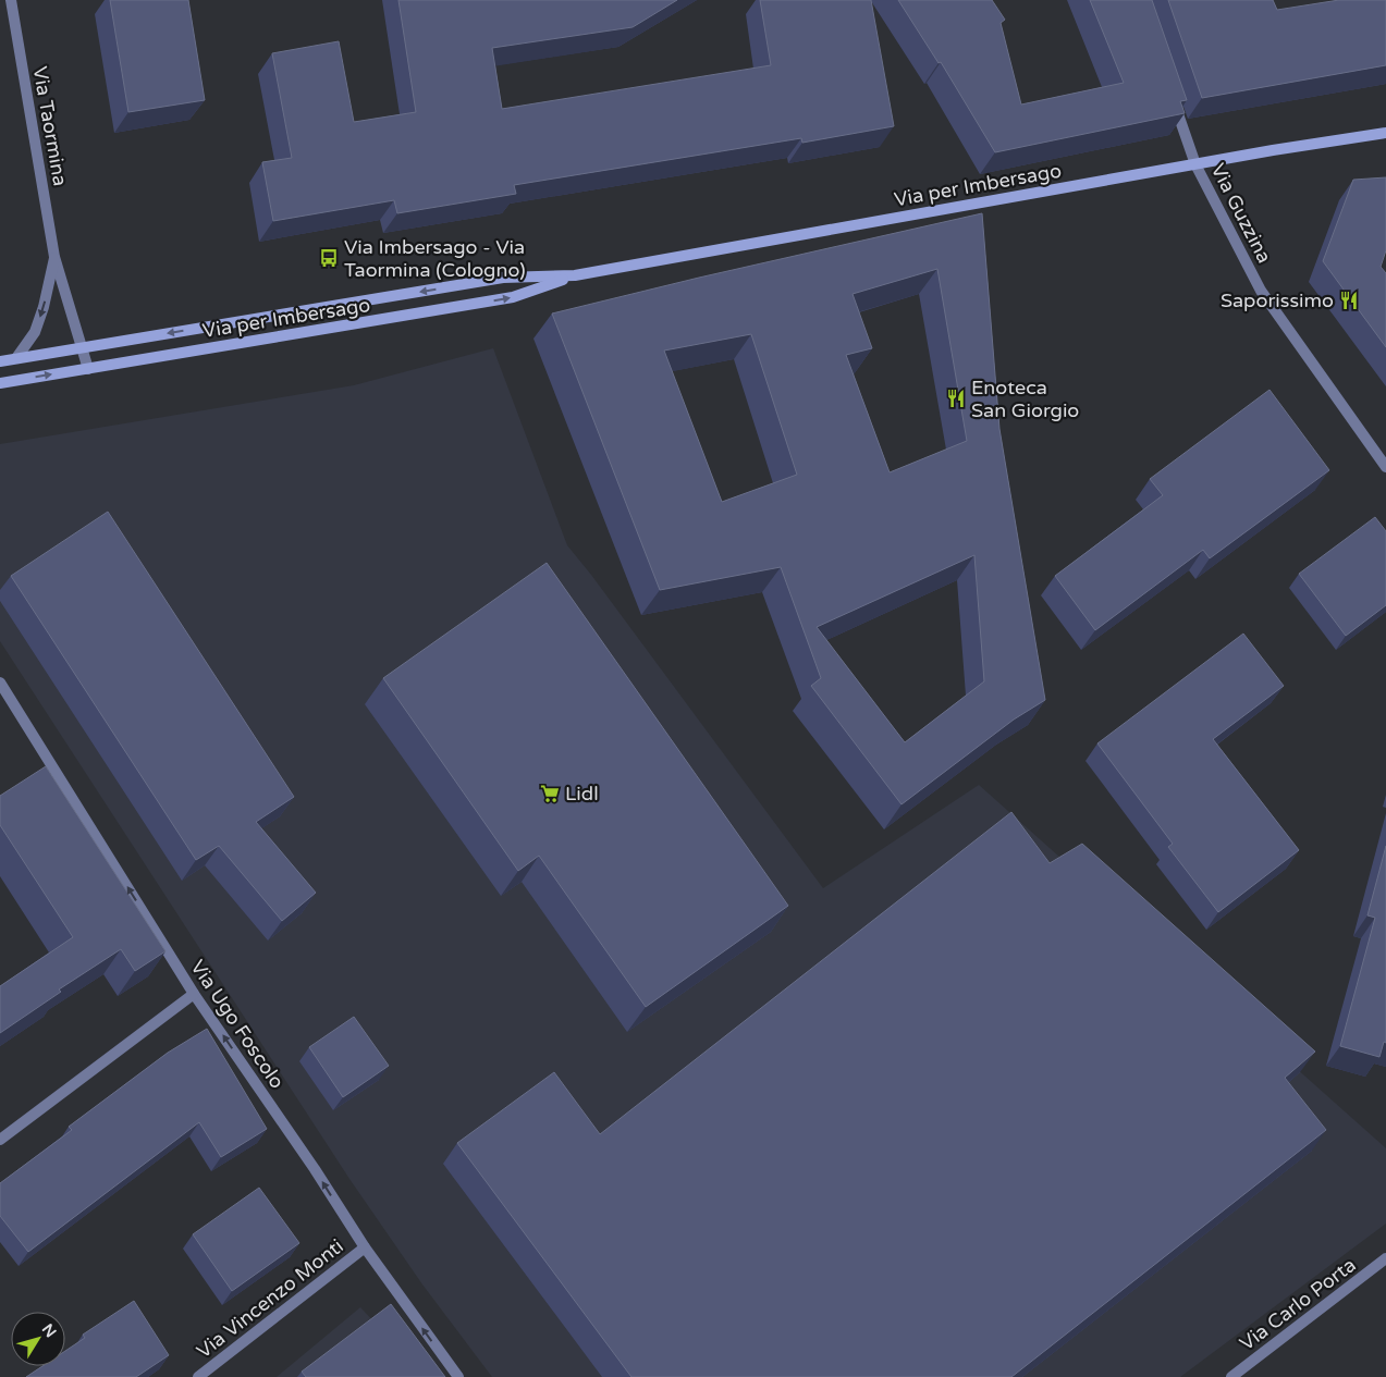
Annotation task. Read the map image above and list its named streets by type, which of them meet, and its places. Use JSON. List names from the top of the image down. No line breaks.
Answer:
{"streets":{"main road":["Via per Imbersago"],"street":["Via Taormina","Via Guzzina","Via Ugo Foscolo","Via Vincenzo Monti","Via Carlo Porta"]},"crossings":[["Via Taormina","Via per Imbersago"],["Via per Imbersago","Via Guzzina"],["Via Ugo Foscolo","Via Vincenzo Monti"]],"one_way":["Via Ugo Foscolo"],"places":{"bus stop":["Via Imbersago - Via Taormina (Cologno)"],"restaurant":["Saporissimo","Enoteca San Giorgio"],"supermarket":["Lidl"]},"north":"top right"}
